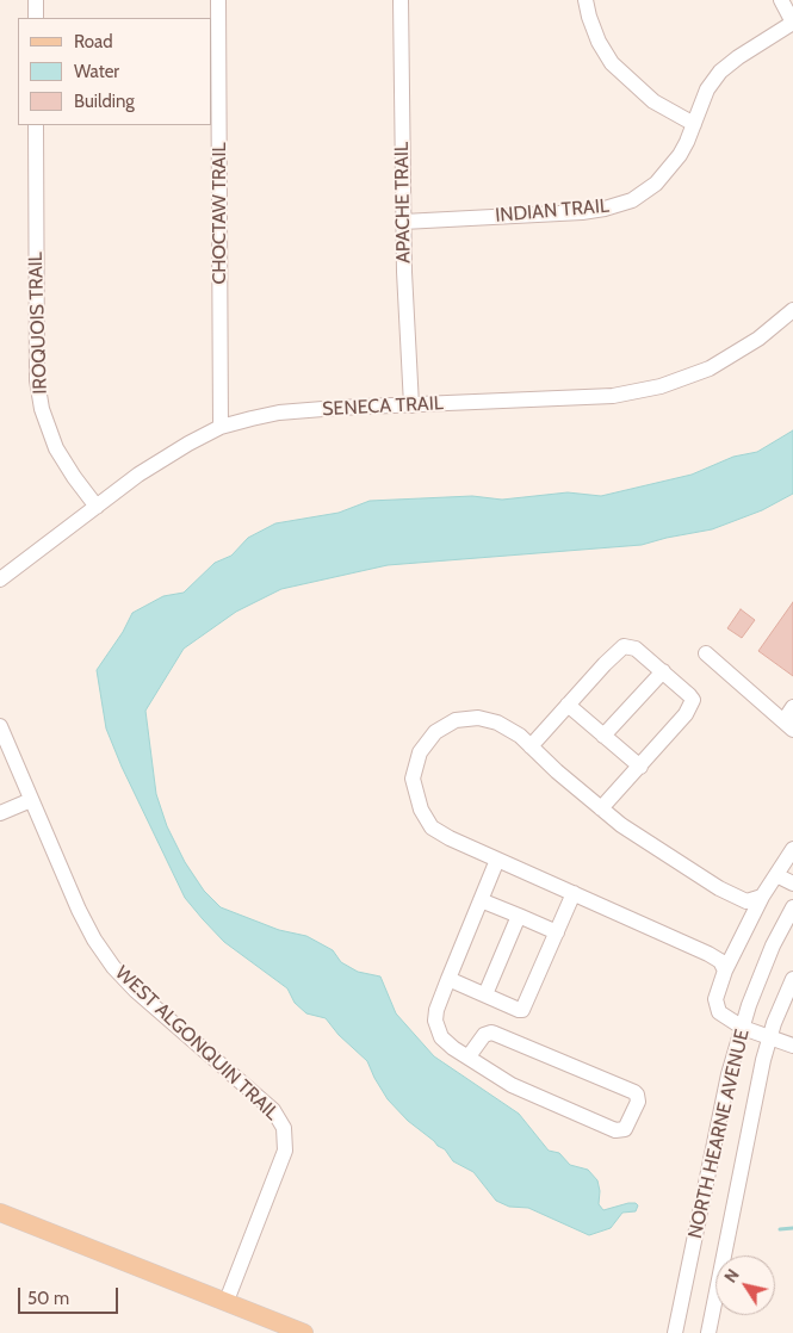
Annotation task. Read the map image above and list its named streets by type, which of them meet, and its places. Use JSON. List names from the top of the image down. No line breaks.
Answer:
{"streets":{"street":["APACHE TRAIL","INDIAN TRAIL","CHOCTAW TRAIL","IROQUOIS TRAIL","SENECA TRAIL","WEST ALGONQUIN TRAIL","NORTH HEARNE AVENUE"]},"crossings":[["APACHE TRAIL","INDIAN TRAIL"],["APACHE TRAIL","SENECA TRAIL"],["CHOCTAW TRAIL","SENECA TRAIL"],["IROQUOIS TRAIL","SENECA TRAIL"]],"legend":["Road","Water","Building"],"scale_bar":"50 m","north":"top left"}
